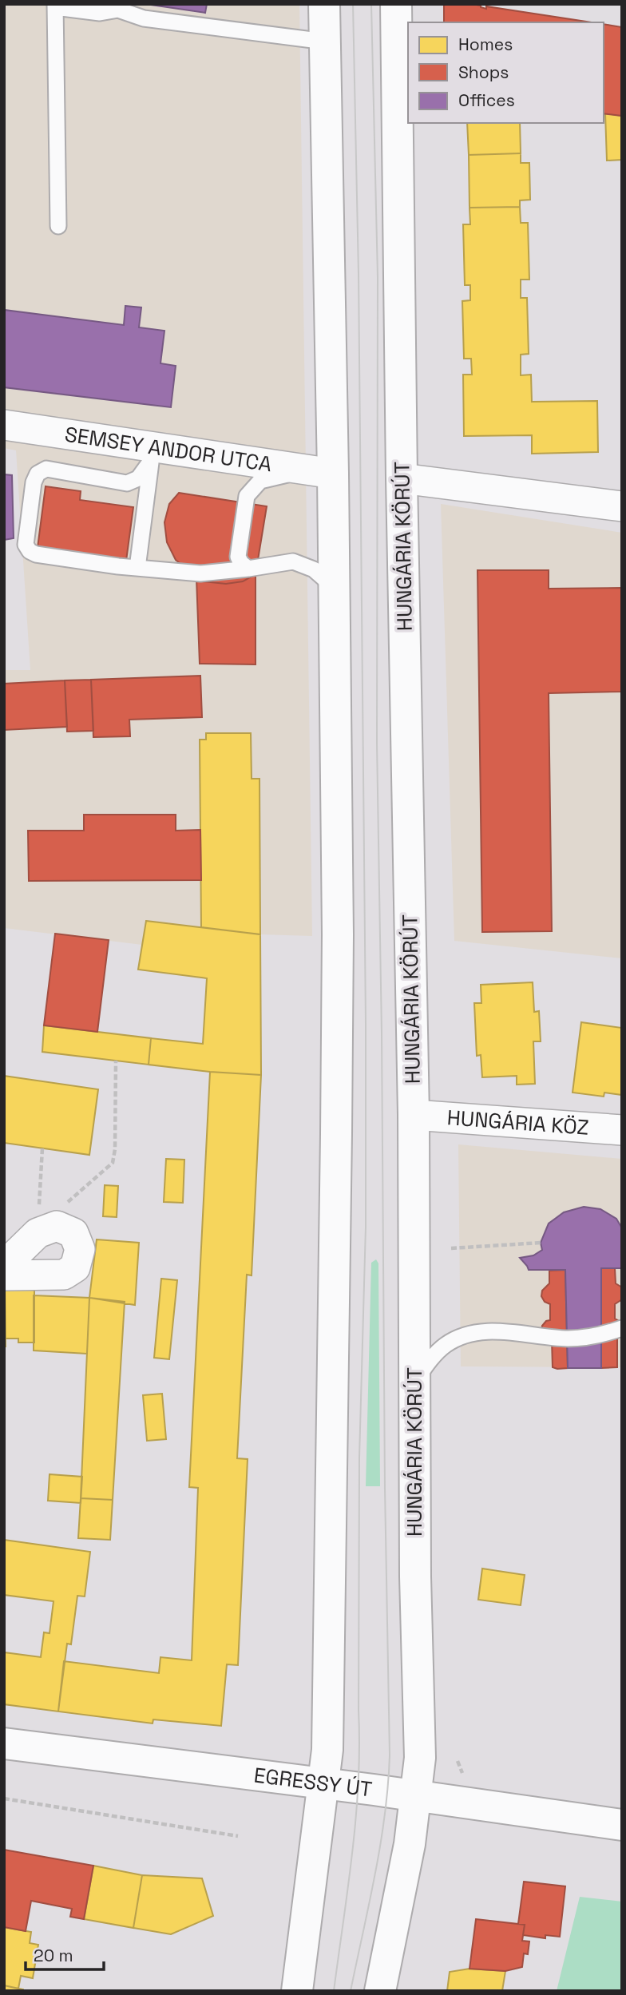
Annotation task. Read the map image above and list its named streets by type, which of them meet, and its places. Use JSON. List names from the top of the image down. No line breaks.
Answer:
{"streets":{"main road":["HUNGÁRIA KÖRÚT","EGRESSY ÚT"],"street":["SEMSEY ANDOR UTCA","HUNGÁRIA KÖZ"]},"crossings":[["HUNGÁRIA KÖRÚT","HUNGÁRIA KÖZ"],["HUNGÁRIA KÖRÚT","EGRESSY ÚT"]],"legend":["Homes","Shops","Offices"],"scale_bar":"20 m"}
